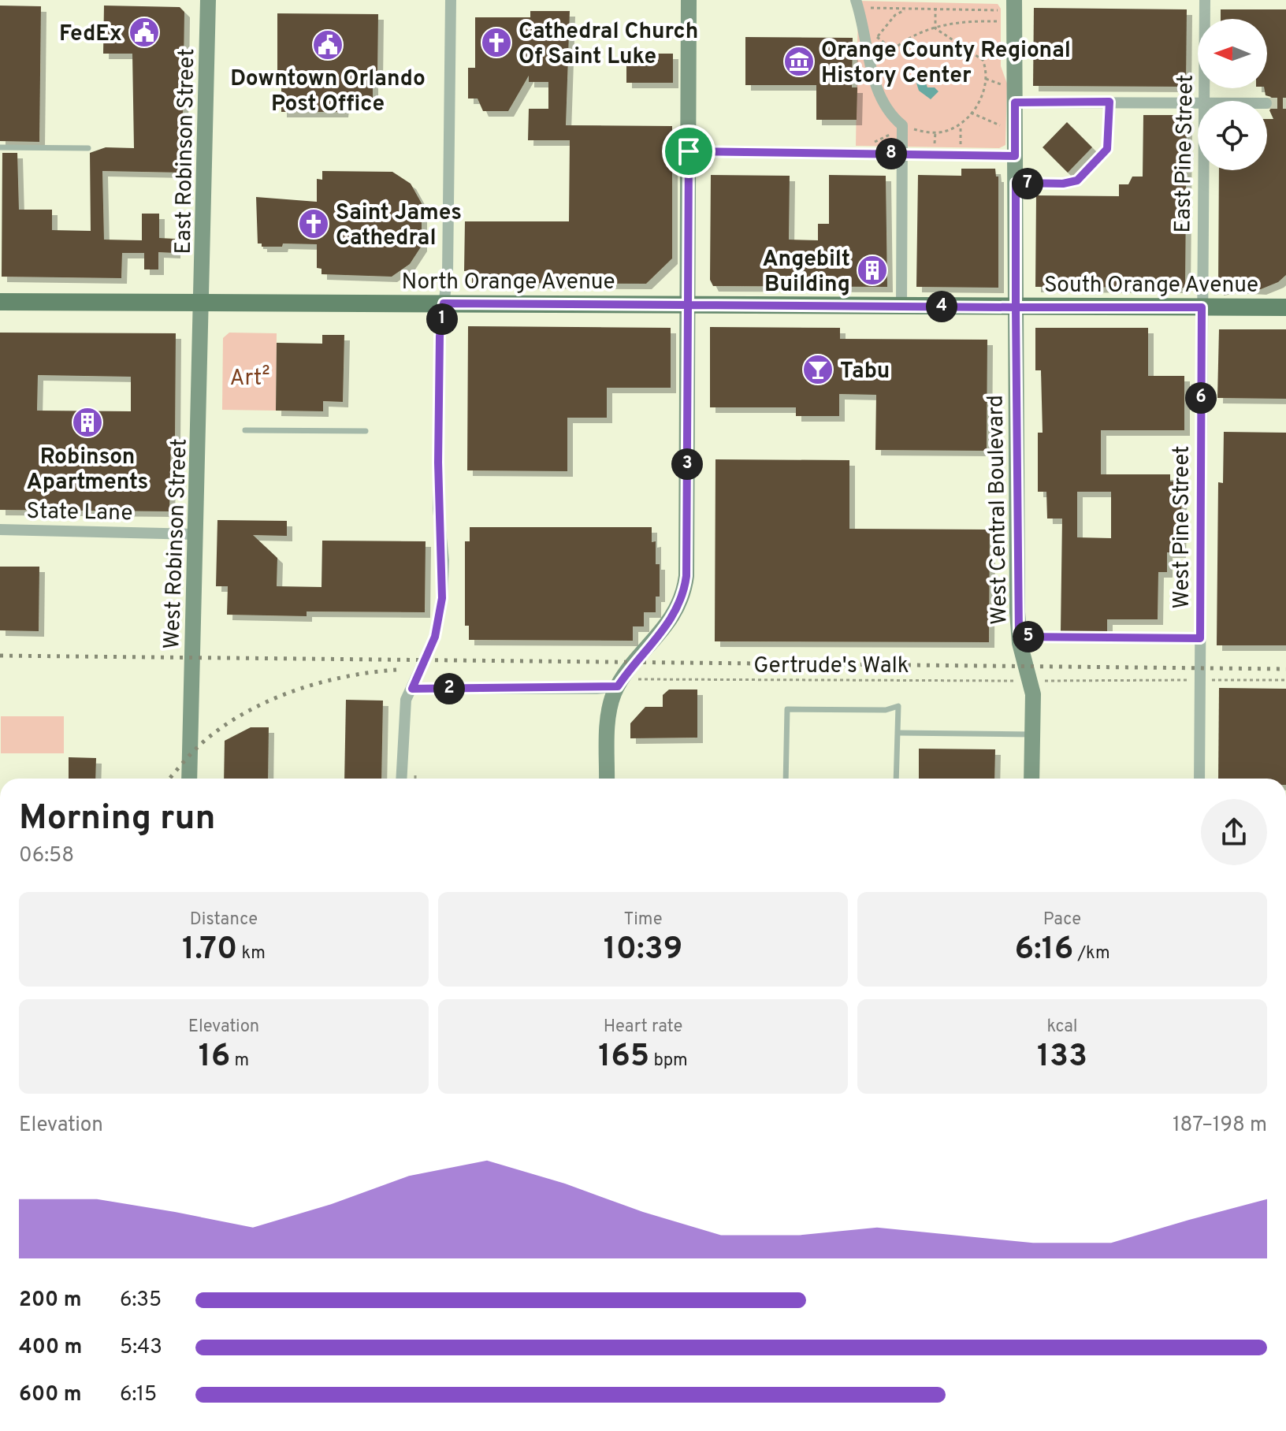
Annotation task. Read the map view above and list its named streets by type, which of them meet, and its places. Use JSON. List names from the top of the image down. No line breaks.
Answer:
{"streets":{"main road":["North Orange Avenue","South Orange Avenue"],"street":["East Robinson Street","East Pine Street","West Central Boulevard","State Lane","West Pine Street","West Robinson Street"],"path":["Gertrude's Walk"]},"crossings":[["East Robinson Street","North Orange Avenue"],["East Robinson Street","West Robinson Street"],["East Pine Street","South Orange Avenue"],["East Pine Street","West Pine Street"],["North Orange Avenue","South Orange Avenue"],["North Orange Avenue","West Central Boulevard"],["North Orange Avenue","West Robinson Street"],["South Orange Avenue","West Central Boulevard"],["South Orange Avenue","West Pine Street"],["State Lane","West Robinson Street"]],"parks":["Art²"],"places":{"public building":["FedEx","Downtown Orlando Post Office"],"church":["Cathedral Church Of Saint Luke","Saint James Cathedral"],"museum":["Orange County Regional History Center"],"building":["Angebilt Building","Robinson Apartments"],"bar":["Tabu"]},"north":"left","page":{"pins":["8","7","4","1","6","3","5","2"],"heading":["Morning run","06:58"],"stats":[["Distance","1.70 km"],["Time","10:39"],["Pace","6:16 /km"],["Elevation","16 m"],["Heart rate","165 bpm"],["kcal","133"]],"chart":["Elevation","187–198 m"],"list":[{"name":"200 m","note":"6:35"},{"name":"400 m","note":"5:43"},{"name":"600 m","note":"6:15"}]}}
